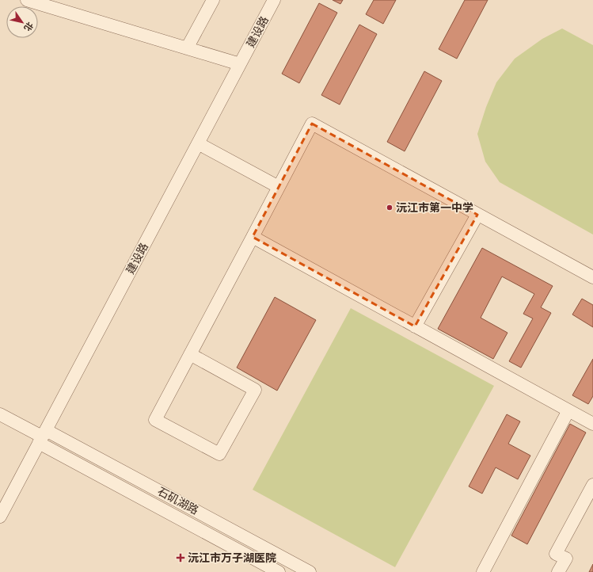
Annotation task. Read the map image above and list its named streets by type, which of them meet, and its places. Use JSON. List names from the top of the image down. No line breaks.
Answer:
{"streets":{"street":["建设路","石矶湖路"]},"crossings":[["建设路","石矶湖路"]],"places":{"other":["沅江市第一中学"],"health":["沅江市万子湖医院"]},"north":"bottom right"}
